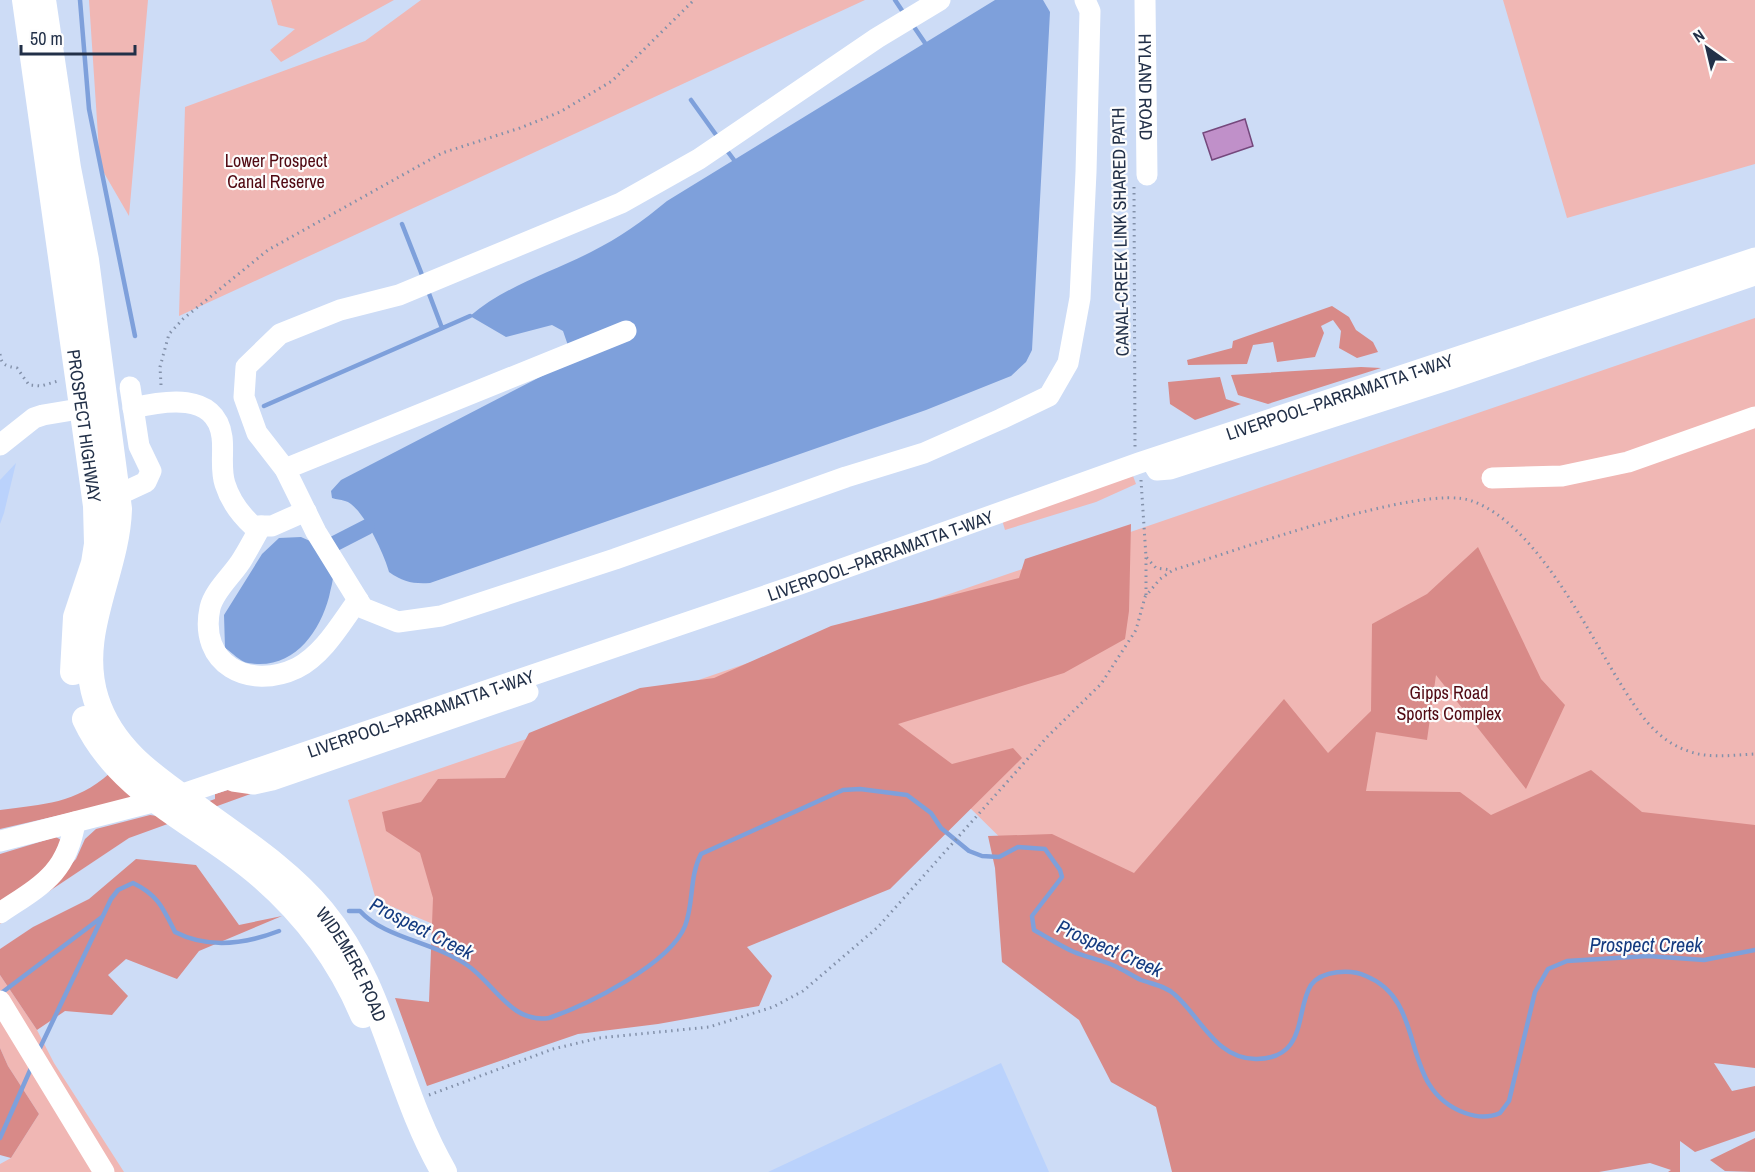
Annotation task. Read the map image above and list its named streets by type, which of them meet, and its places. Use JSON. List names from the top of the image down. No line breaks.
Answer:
{"streets":{"main road":["PROSPECT HIGHWAY","WIDEMERE ROAD"],"street":["HYLAND ROAD","LIVERPOOL–PARRAMATTA T-WAY"],"path":["CANAL-CREEK LINK SHARED PATH"]},"crossings":[["HYLAND ROAD","CANAL-CREEK LINK SHARED PATH"],["CANAL-CREEK LINK SHARED PATH","LIVERPOOL–PARRAMATTA T-WAY"],["LIVERPOOL–PARRAMATTA T-WAY","PROSPECT HIGHWAY"],["LIVERPOOL–PARRAMATTA T-WAY","WIDEMERE ROAD"],["PROSPECT HIGHWAY","WIDEMERE ROAD"]],"water":["Prospect Creek"],"parks":["Lower Prospect Canal Reserve","Gipps Road Sports Complex"],"scale_bar":"50 m","north":"top left"}
